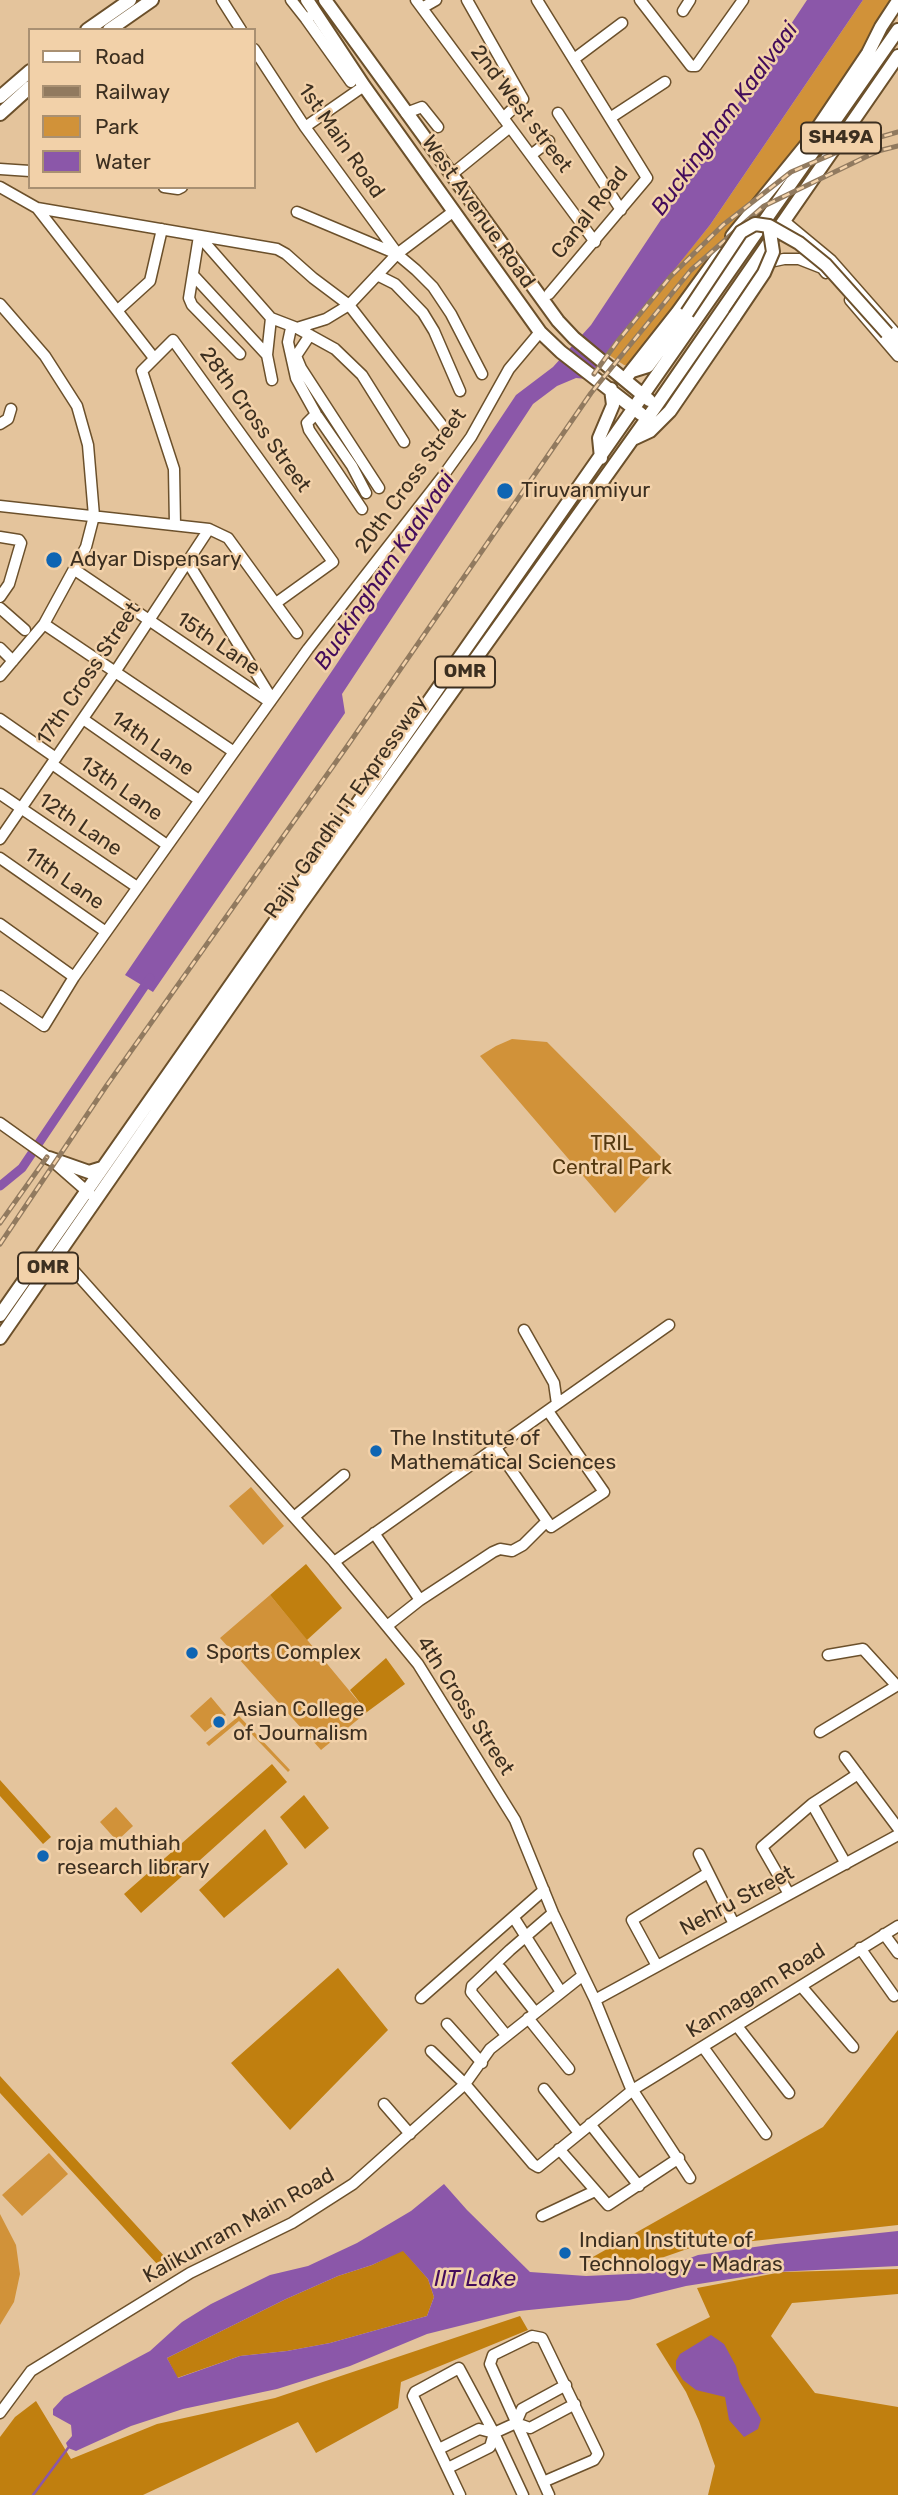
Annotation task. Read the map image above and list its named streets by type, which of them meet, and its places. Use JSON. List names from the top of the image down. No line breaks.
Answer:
{"streets":{"main road":["SH49A","West Avenue Road","OMR","Rajiv Gandhi IT Expressway"],"street":["2nd West street","1st Main Road","Canal Road","28th Cross Street","20th Cross Street","15th Lane","17th Cross Street","14th Lane","13th Lane","12th Lane","11th Lane","4th Cross Street","Nehru Street","Kannagam Road","Kalikunram Main Road"]},"crossings":[["2nd West street","Canal Road"],["SH49A","Rajiv Gandhi IT Expressway"],["West Avenue Road","20th Cross Street"],["West Avenue Road","Rajiv Gandhi IT Expressway"],["20th Cross Street","15th Lane"],["20th Cross Street","14th Lane"],["20th Cross Street","13th Lane"],["20th Cross Street","12th Lane"],["20th Cross Street","11th Lane"],["15th Lane","17th Cross Street"],["17th Cross Street","14th Lane"],["17th Cross Street","13th Lane"],["17th Cross Street","12th Lane"],["Rajiv Gandhi IT Expressway","4th Cross Street"],["4th Cross Street","Nehru Street"],["4th Cross Street","Kannagam Road"],["4th Cross Street","Kalikunram Main Road"],["Kannagam Road","Kalikunram Main Road"]],"water":["Buckingham Kaalvaai","IIT Lake"],"parks":["TRIL Central Park"],"places":["Tiruvanmiyur","Adyar Dispensary","The Institute of Mathematical Sciences","Sports Complex","Asian College of Journalism","roja muthiah research library","Indian Institute of Technology - Madras"],"legend":["Road","Railway","Park","Water"]}
